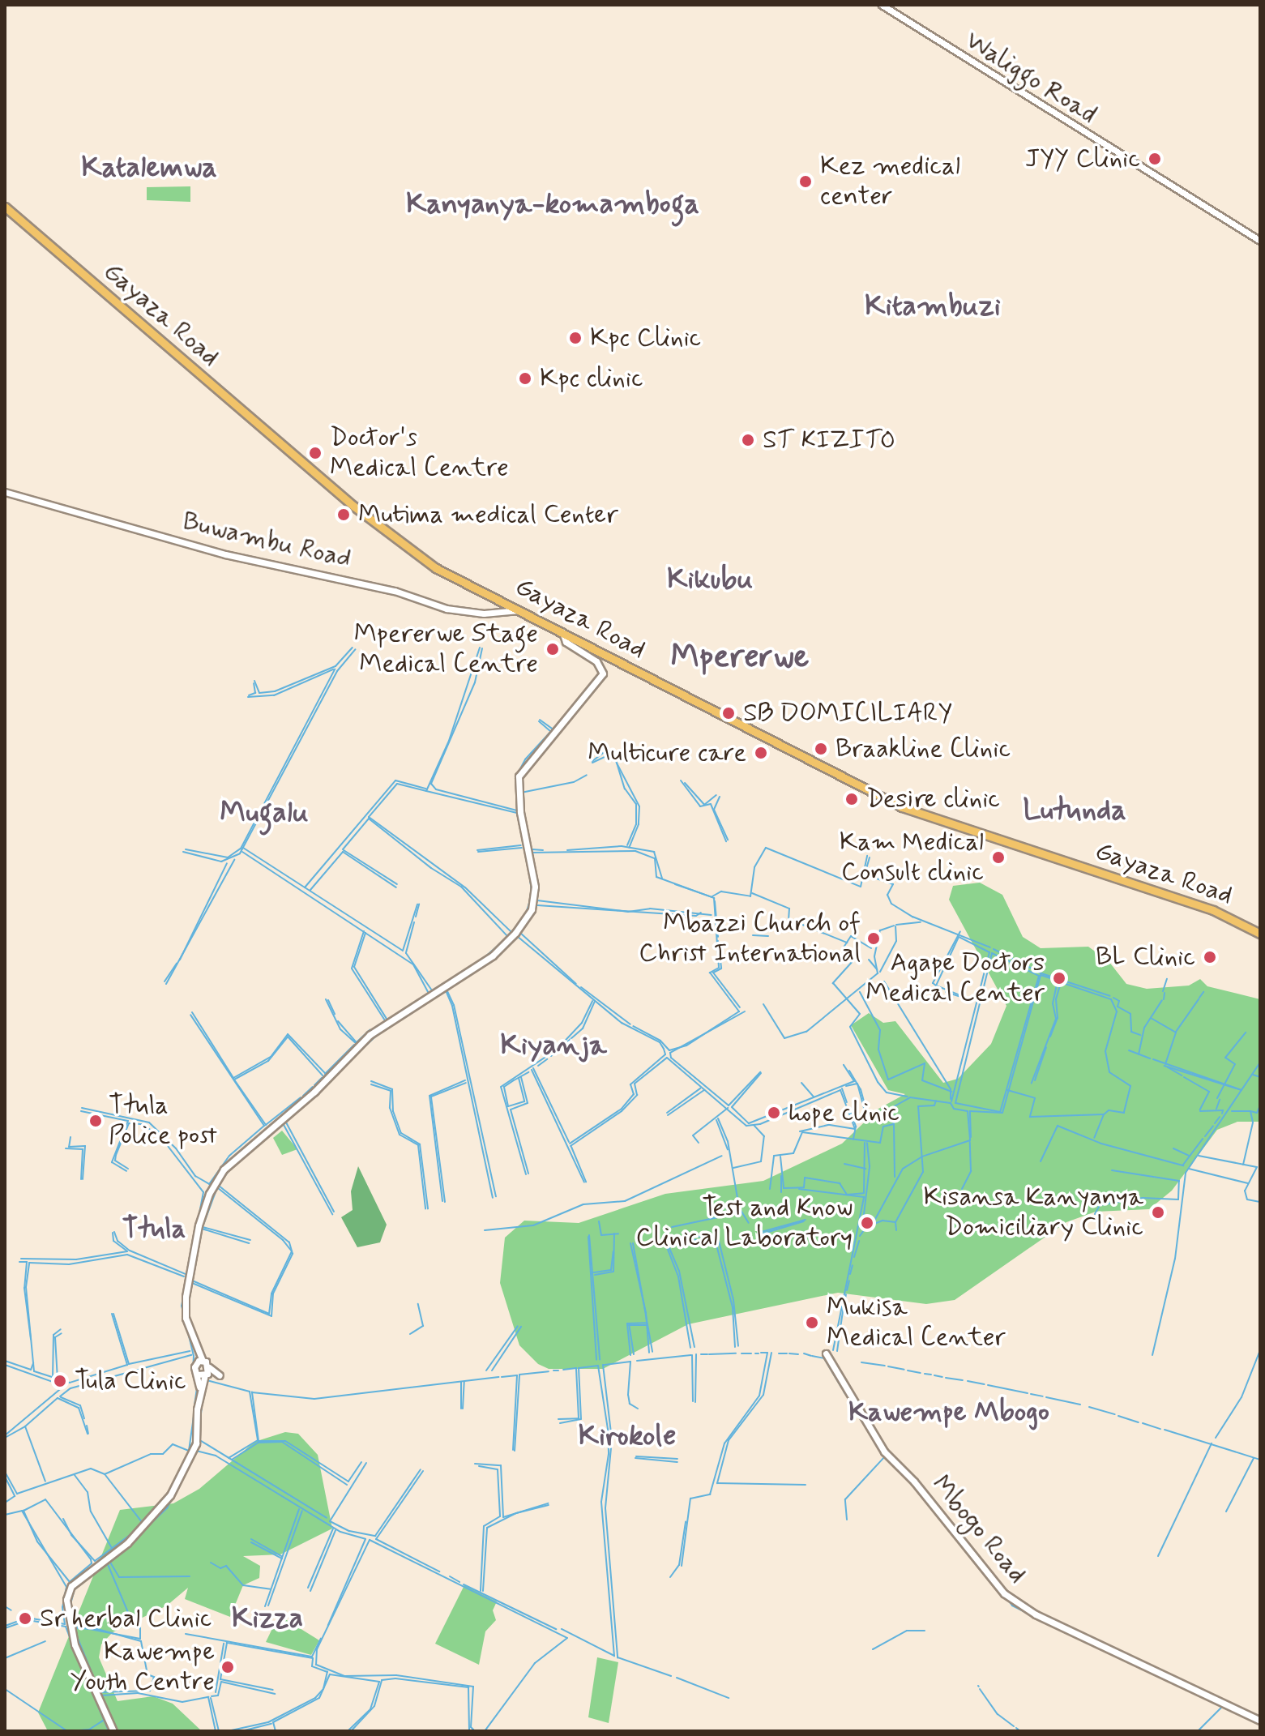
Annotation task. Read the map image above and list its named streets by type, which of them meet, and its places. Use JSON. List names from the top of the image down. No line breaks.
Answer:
{"streets":{"main road":["Gayaza Road"],"street":["Waliggo Road","Buwambu Road","Mbogo Road"]},"crossings":[["Gayaza Road","Buwambu Road"]],"districts":["Katalemwa","Kanyanya-komamboga","Kitambuzi","Kikubu","Mpererwe","Lutunda","Mugalu","Kiyanja","Ttula","Kawempe Mbogo","Kirokole","Kizza"],"places":["JYY Clinic","Kez medical center","Kpc Clinic","Kpc clinic","ST KIZITO","Doctor's Medical Centre","Mutima medical Center","Mpererwe Stage Medical Centre","SB DOMICILIARY","Braakline Clinic","Multicure care","Desire clinic","Kam Medical Consult clinic","Mbazzi Church of Christ International","BL Clinic","Agape Doctors Medical Center","hope clinic","Ttula Police post","Kisansa Kanyanya Domiciliary Clinic","Test and Know Clinical Laboratory","Mukisa Medical Center","Tula Clinic","Sr herbal Clinic","Kawempe Youth Centre"]}
